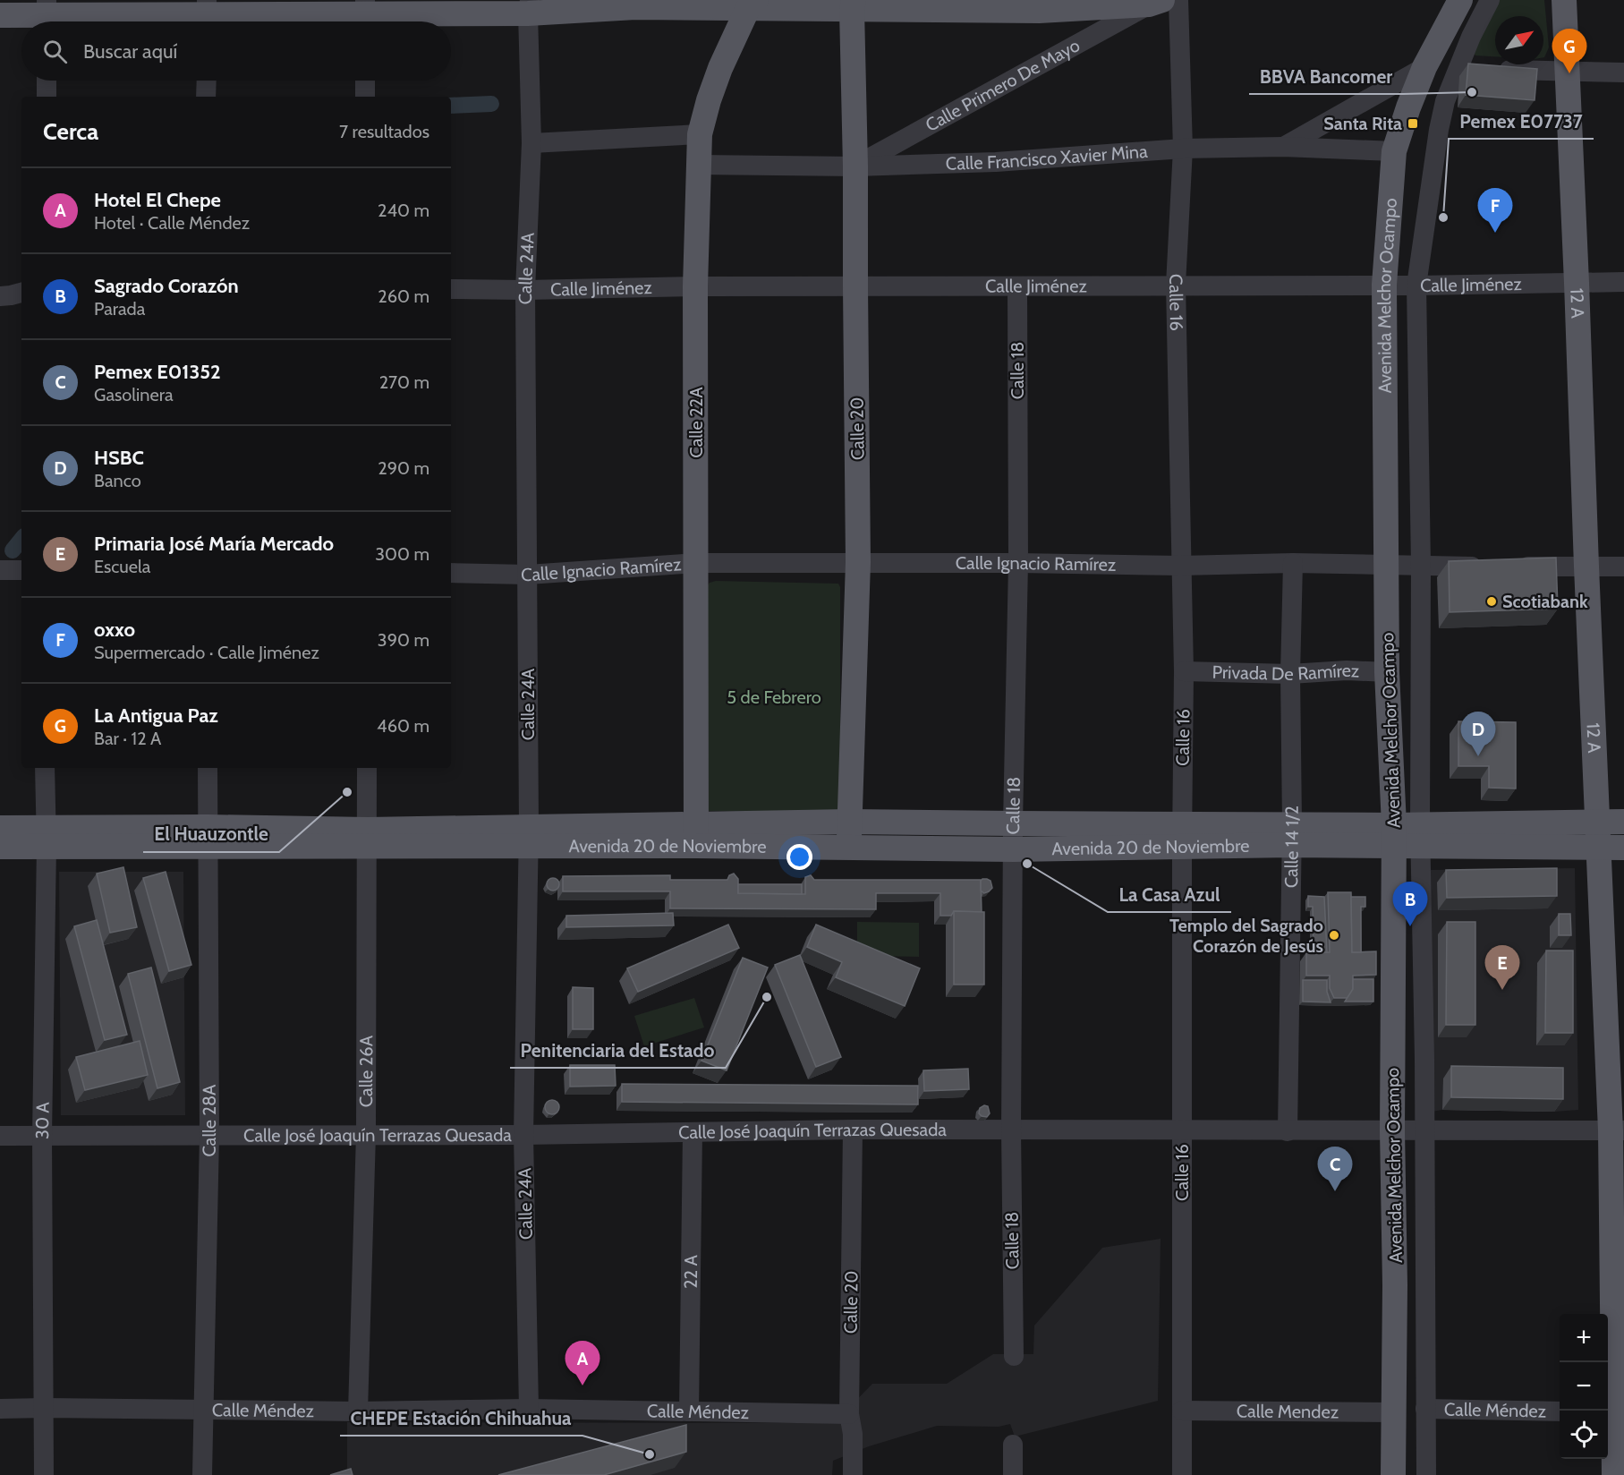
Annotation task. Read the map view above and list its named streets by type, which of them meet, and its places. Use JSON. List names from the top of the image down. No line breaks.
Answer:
{"streets":{"main road":["Calle Primero De Mayo","Avenida Melchor Ocampo","12 A","Calle 22A","Calle 20","Avenida 20 de Noviembre"],"street":["Calle Francisco Xavier Mina","Calle 24A","Calle Jiménez","Calle 16","Calle 18","Calle Ignacio Ramírez","Privada De Ramírez","Calle 14 1/2","Calle 26A","30 A","Calle 28A","Calle José Joaquín Terrazas Quesada","22 A","Calle Méndez","Calle Mendez"]},"crossings":[["Calle Primero De Mayo","Calle Francisco Xavier Mina"],["Calle Primero De Mayo","Calle 24A"],["Calle Primero De Mayo","Calle 22A"],["Calle Primero De Mayo","Calle 20"],["Calle Francisco Xavier Mina","Avenida Melchor Ocampo"],["Calle Francisco Xavier Mina","Calle 16"],["Calle Francisco Xavier Mina","Calle 22A"],["Calle Francisco Xavier Mina","Calle 20"],["Calle 24A","Calle Jiménez"],["Calle 24A","Calle Ignacio Ramírez"],["Calle 24A","Avenida 20 de Noviembre"],["Calle 24A","Calle José Joaquín Terrazas Quesada"],["Calle 24A","Calle Méndez"],["Calle Jiménez","Avenida Melchor Ocampo"],["Calle Jiménez","Calle 16"],["Calle Jiménez","12 A"],["Calle Jiménez","Calle 18"],["Calle Jiménez","Calle 22A"],["Calle Jiménez","Calle 20"],["Avenida Melchor Ocampo","Calle Ignacio Ramírez"],["Avenida Melchor Ocampo","Privada De Ramírez"],["Avenida Melchor Ocampo","Avenida 20 de Noviembre"],["Avenida Melchor Ocampo","Calle José Joaquín Terrazas Quesada"],["Avenida Melchor Ocampo","Calle Méndez"],["Avenida Melchor Ocampo","Calle Mendez"],["Calle 16","Calle Ignacio Ramírez"],["Calle 16","Privada De Ramírez"],["Calle 16","Avenida 20 de Noviembre"],["Calle 16","Calle José Joaquín Terrazas Quesada"],["Calle 16","Calle Mendez"],["12 A","Avenida 20 de Noviembre"],["12 A","Calle José Joaquín Terrazas Quesada"],["Calle 18","Calle Ignacio Ramírez"],["Calle 18","Avenida 20 de Noviembre"],["Calle 18","Calle José Joaquín Terrazas Quesada"],["Calle 22A","Calle Ignacio Ramírez"],["Calle 22A","Avenida 20 de Noviembre"],["Calle 20","Calle Ignacio Ramírez"],["Calle 20","Avenida 20 de Noviembre"],["Calle 20","Calle José Joaquín Terrazas Quesada"],["Calle 20","Calle Méndez"],["Calle Ignacio Ramírez","Calle 14 1/2"],["Privada De Ramírez","Calle 14 1/2"],["Avenida 20 de Noviembre","Calle 14 1/2"],["Avenida 20 de Noviembre","Calle 26A"],["Avenida 20 de Noviembre","30 A"],["Avenida 20 de Noviembre","Calle 28A"],["Calle 14 1/2","Calle José Joaquín Terrazas Quesada"],["Calle 26A","Calle José Joaquín Terrazas Quesada"],["Calle 26A","Calle Méndez"],["30 A","Calle José Joaquín Terrazas Quesada"],["30 A","Calle Méndez"],["Calle 28A","Calle José Joaquín Terrazas Quesada"],["Calle 28A","Calle Méndez"],["Calle José Joaquín Terrazas Quesada","22 A"],["22 A","Calle Méndez"]],"parks":["5 de Febrero"],"places":{"other":["BBVA Bancomer","Pemex E07737","Scotiabank","El Huauzontle","La Casa Azul","Templo del Sagrado Corazón de Jesús","Penitenciaria del Estado","CHEPE Estación Chihuahua"],"transit":["Santa Rita"]},"north":"top right","page":{"search":"Buscar aquí","pins":["G","F","D","B","E","C","A"],"heading":["Cerca","7 resultados"],"list":[{"mark":"A","name":"Hotel El Chepe","note":"Hotel · Calle Méndez","value":"240 m"},{"mark":"B","name":"Sagrado Corazón","note":"Parada","value":"260 m"},{"mark":"C","name":"Pemex E01352","note":"Gasolinera","value":"270 m"},{"mark":"D","name":"HSBC","note":"Banco","value":"290 m"},{"mark":"E","name":"Primaria José María Mercado","note":"Escuela","value":"300 m"},{"mark":"F","name":"oxxo","note":"Supermercado · Calle Jiménez","value":"390 m"},{"mark":"G","name":"La Antigua Paz","note":"Bar · 12 A","value":"460 m"}],"map_buttons":["+","−"]}}
